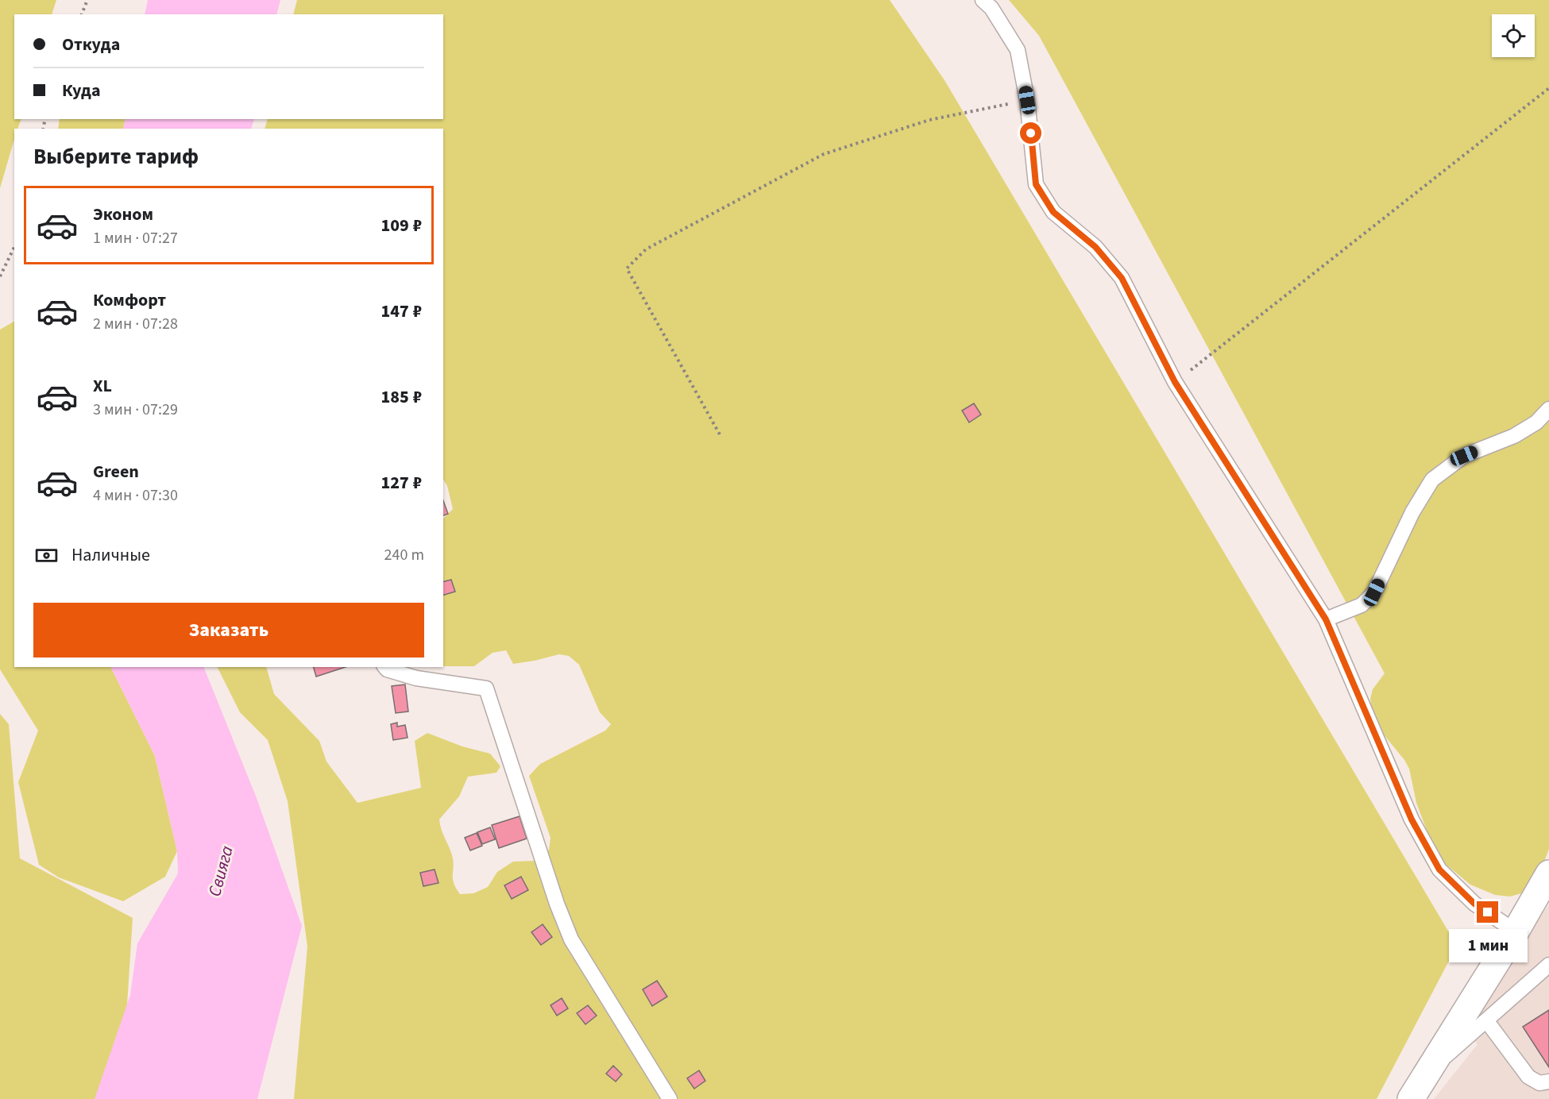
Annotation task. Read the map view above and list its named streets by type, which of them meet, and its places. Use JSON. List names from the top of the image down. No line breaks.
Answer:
{"water":["Свияга"],"page":{"banner":["Откуда","Куда"],"heading":"Выберите тариф","list":[{"name":"Эконом","note":"1 мин · 07:27","value":"109 ₽"},{"name":"Комфорт","note":"2 мин · 07:28","value":"147 ₽"},{"name":"XL","note":"3 мин · 07:29","value":"185 ₽"},{"name":"Green","note":"4 мин · 07:30","value":"127 ₽"}],"pay":["Наличные","240 m"],"buttons":"Заказать","bubble":"1 мин"}}
